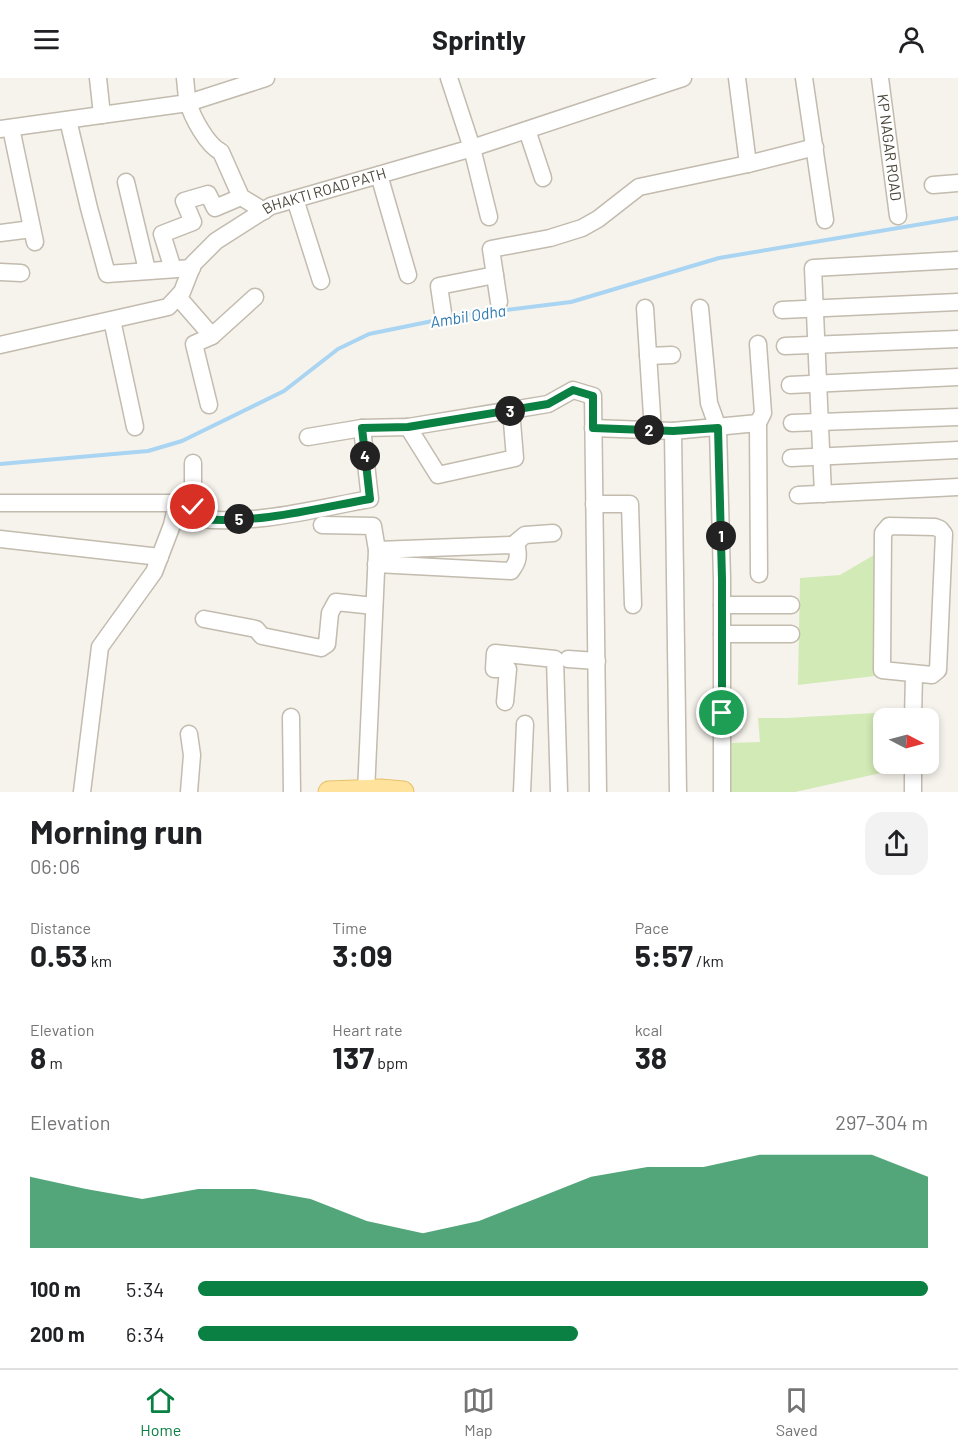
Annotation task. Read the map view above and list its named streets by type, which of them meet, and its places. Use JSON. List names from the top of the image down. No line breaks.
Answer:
{"streets":{"street":["KP NAGAR ROAD","BHAKTI ROAD PATH"]},"water":["Ambil Odha"],"north":"right","page":{"header":"Sprintly","pins":["3","2","4","5","1"],"heading":["Morning run","06:06"],"stats":[["Distance","0.53 km"],["Time","3:09"],["Pace","5:57 /km"],["Elevation","8 m"],["Heart rate","137 bpm"],["kcal","38"]],"chart":["Elevation","297–304 m"],"list":[{"name":"100 m","note":"5:34"},{"name":"200 m","note":"6:34"}],"tabs":["Home","Map","Saved"]}}
